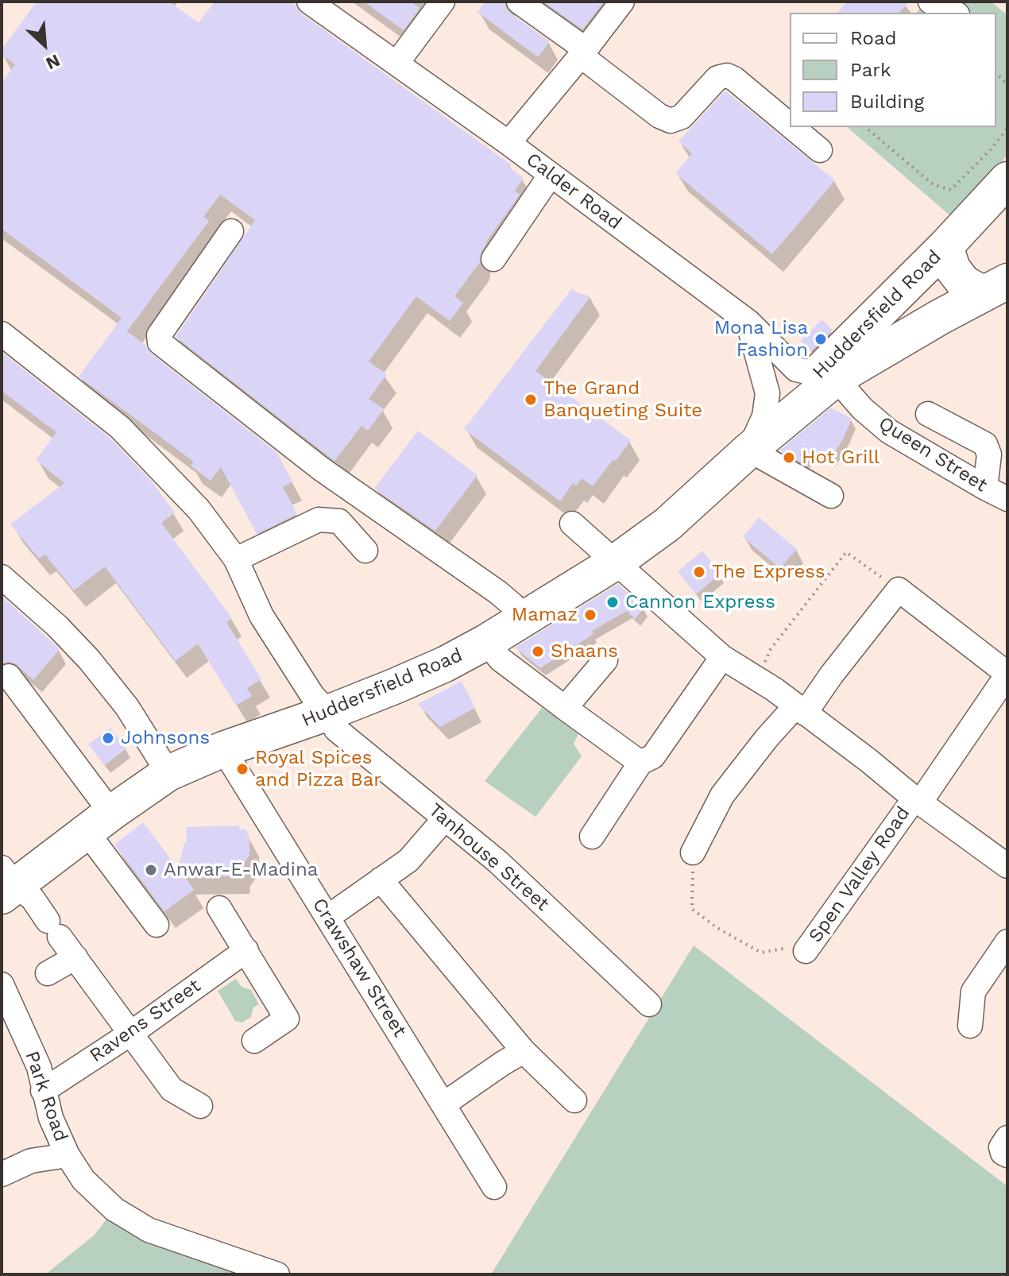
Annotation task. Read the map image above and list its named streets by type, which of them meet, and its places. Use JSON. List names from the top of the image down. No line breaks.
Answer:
{"streets":{"highway":["Huddersfield Road"],"street":["Calder Road","Queen Street","Tanhouse Street","Spen Valley Road","Crawshaw Street","Ravens Street","Park Road"]},"crossings":[["Calder Road","Huddersfield Road"],["Calder Road","Queen Street"],["Huddersfield Road","Queen Street"],["Huddersfield Road","Tanhouse Street"],["Huddersfield Road","Spen Valley Road"],["Huddersfield Road","Crawshaw Street"],["Ravens Street","Park Road"]],"places":["Mona Lisa Fashion","The Grand Banqueting Suite","Hot Grill","The Express","Cannon Express","Mamaz","Shaans","Johnsons","Royal Spices and Pizza Bar","Anwar-E-Madina"],"legend":["Road","Park","Building"],"north":"bottom right"}
